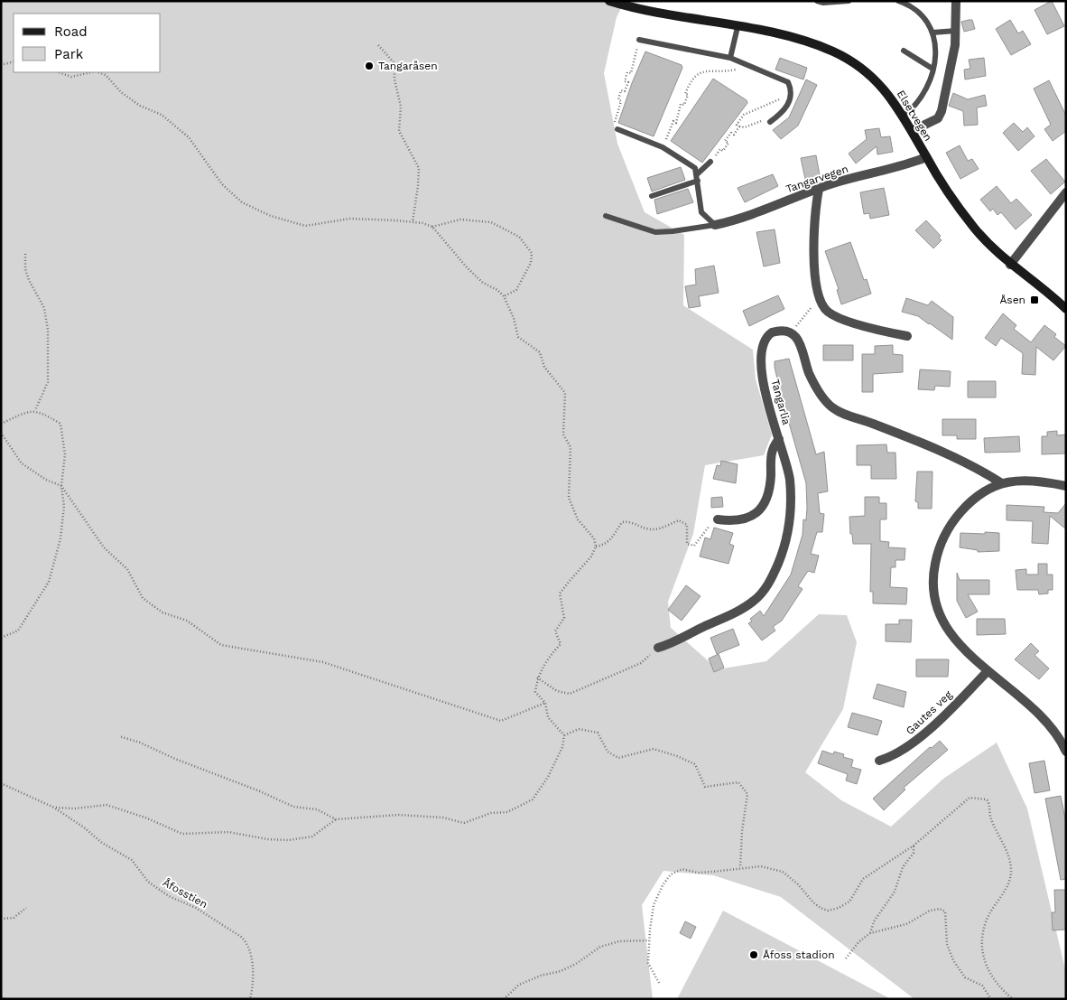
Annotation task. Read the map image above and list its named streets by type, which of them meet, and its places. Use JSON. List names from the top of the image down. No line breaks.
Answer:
{"streets":{"main road":["Elsetvegen"],"street":["Tangarvegen","Tangarlia","Gautes veg"],"path":["Åfosstien"]},"crossings":[["Elsetvegen","Tangarvegen"]],"places":{"other":["Tangaråsen","Åfoss stadion"],"transit":["Åsen"]},"legend":["Road","Park"]}
